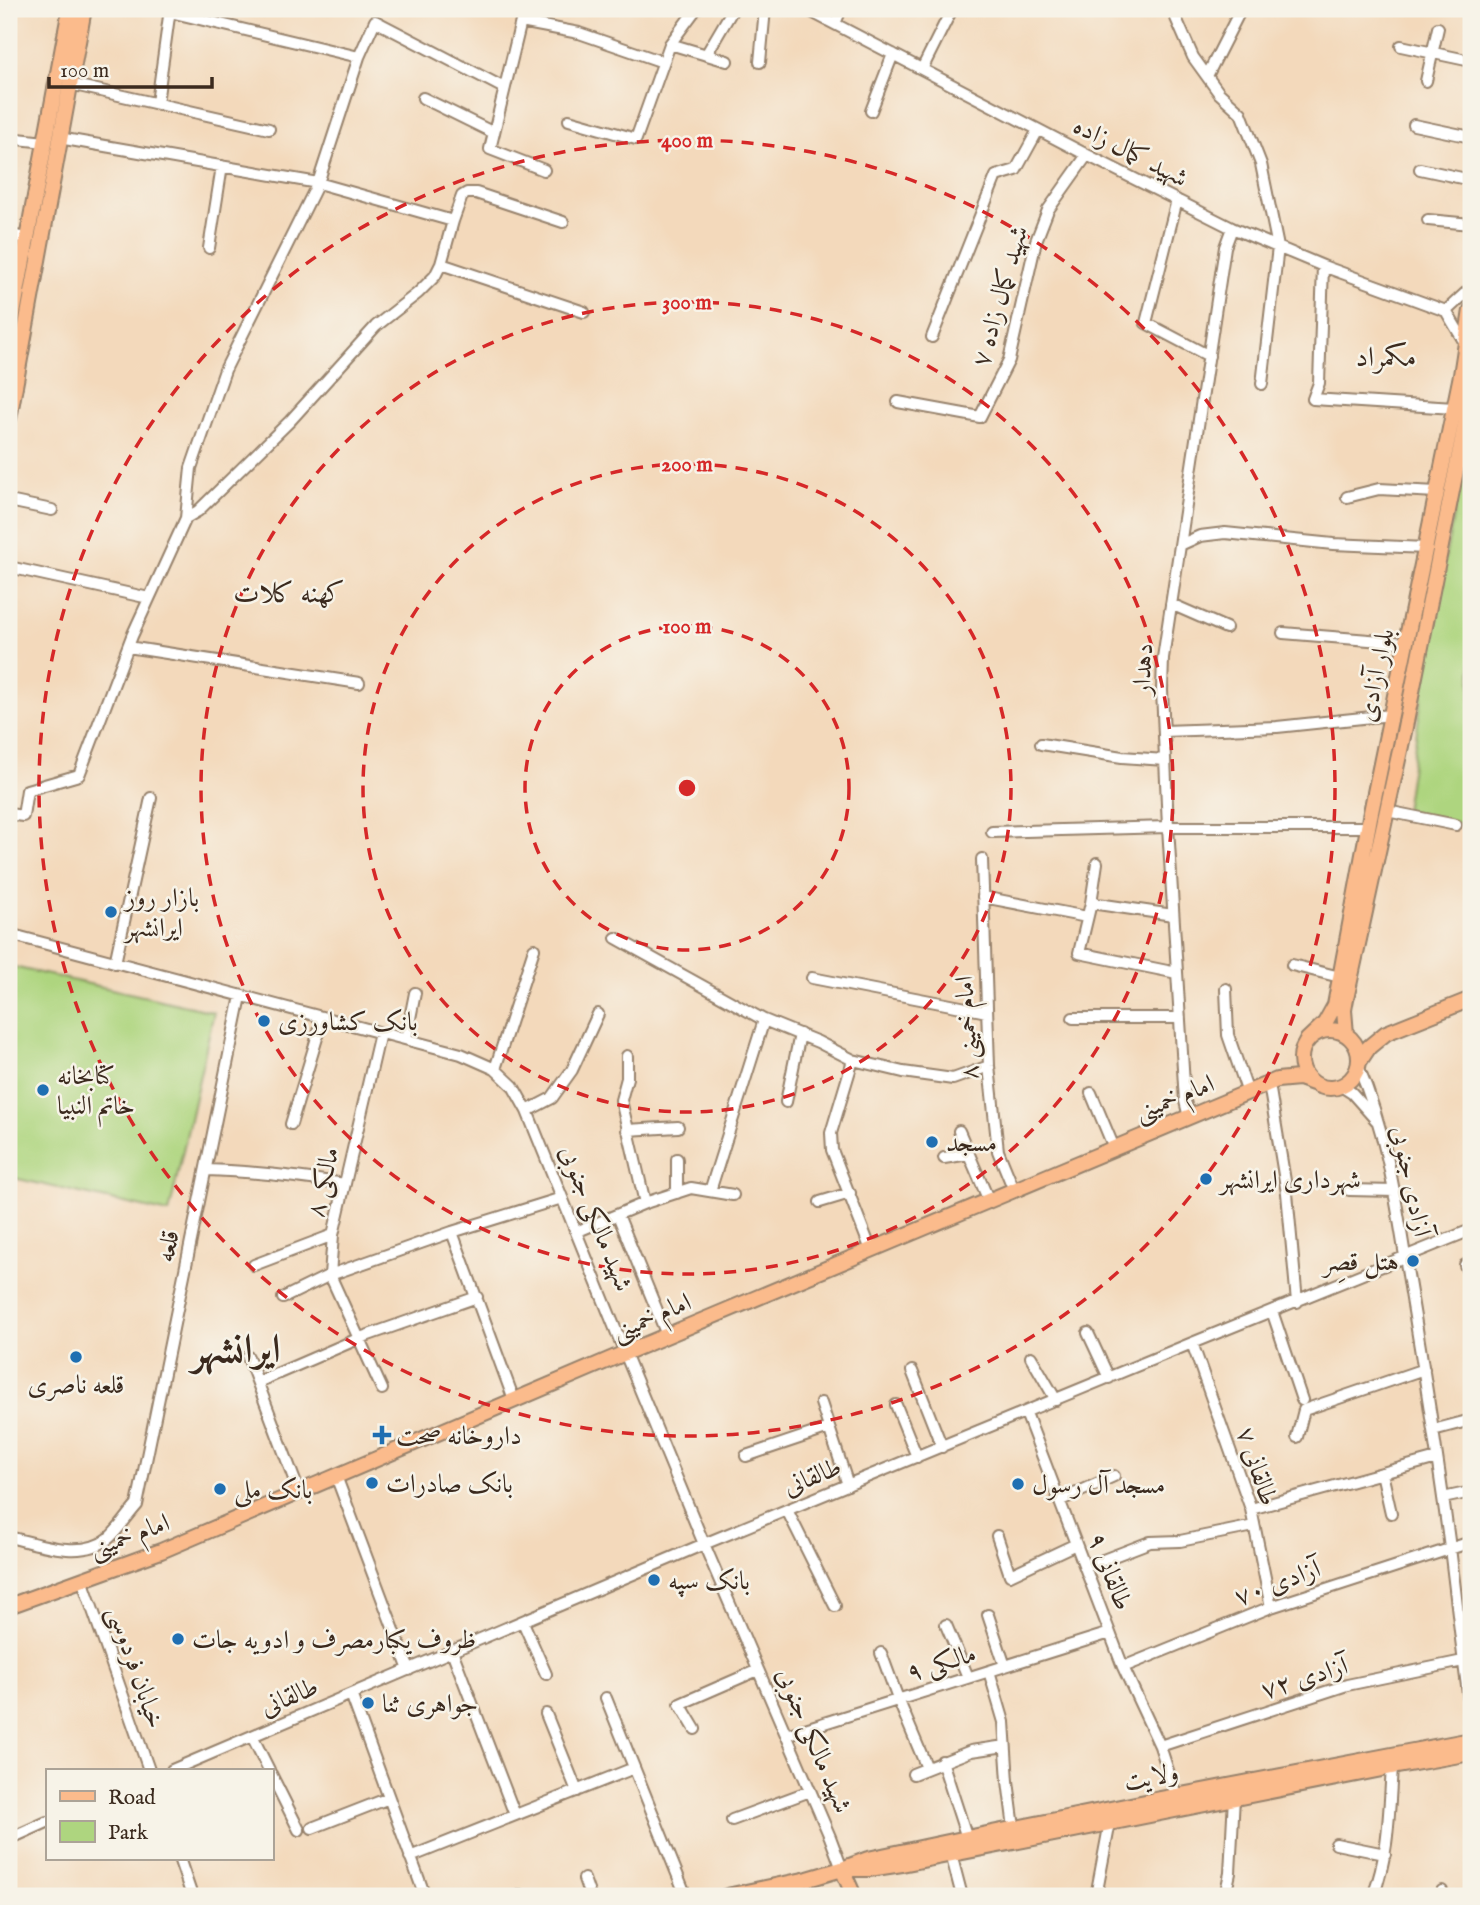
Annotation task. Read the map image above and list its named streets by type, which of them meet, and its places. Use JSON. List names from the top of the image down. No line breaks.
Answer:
{"streets":{"main road":["بلوار آزادی","امام خمینی","شهید مالکی جنوبی","ولایت"],"street":["شهید کمال زاده","شهید کمال زاده ۷","دهدار","امام خمینی ۸","آزادی جنوبی","مالکی ۸","قلعه","طالقانی ۷","طالقانی","طالقانی ۹","آزادی ۷۰","مالکی ۹","خیابان فردوسی","آزادی ۷۲"]},"crossings":[["شهید کمال زاده","شهید کمال زاده ۷"],["شهید کمال زاده","دهدار"],["دهدار","امام خمینی"],["بلوار آزادی","امام خمینی"],["امام خمینی ۸","امام خمینی"],["امام خمینی","آزادی جنوبی"],["امام خمینی","شهید مالکی جنوبی"],["امام خمینی","خیابان فردوسی"],["آزادی جنوبی","طالقانی"],["آزادی جنوبی","آزادی ۷۰"],["آزادی جنوبی","آزادی ۷۲"],["مالکی ۸","شهید مالکی جنوبی"],["شهید مالکی جنوبی","قلعه"],["شهید مالکی جنوبی","طالقانی"],["شهید مالکی جنوبی","مالکی ۹"],["شهید مالکی جنوبی","ولایت"],["طالقانی ۷","طالقانی"],["طالقانی ۷","آزادی ۷۰"],["طالقانی","طالقانی ۹"],["طالقانی ۹","آزادی ۷۰"],["طالقانی ۹","مالکی ۹"],["طالقانی ۹","آزادی ۷۲"],["طالقانی ۹","ولایت"]],"districts":["مکمراد","کهنه کلات","ایرانشهر"],"places":{"other":["بازار روز ایرانشهر","بانک کشاورزی","کتابخانه خاتم النبیا","مسجد","شهرداری ایرانشهر","هتل قصِر","قلعه ناصری","بانک صادرات","مسجد آل رسول","بانک ملی","بانک سپه","ظروف یکبارمصرف و ادویه جات","جواهری ثنا"],"health":["داروخانه صحت"]},"legend":["Road","Park"],"scale_bar":"100 m","rings":["400 m","300 m","200 m","100 m"]}
